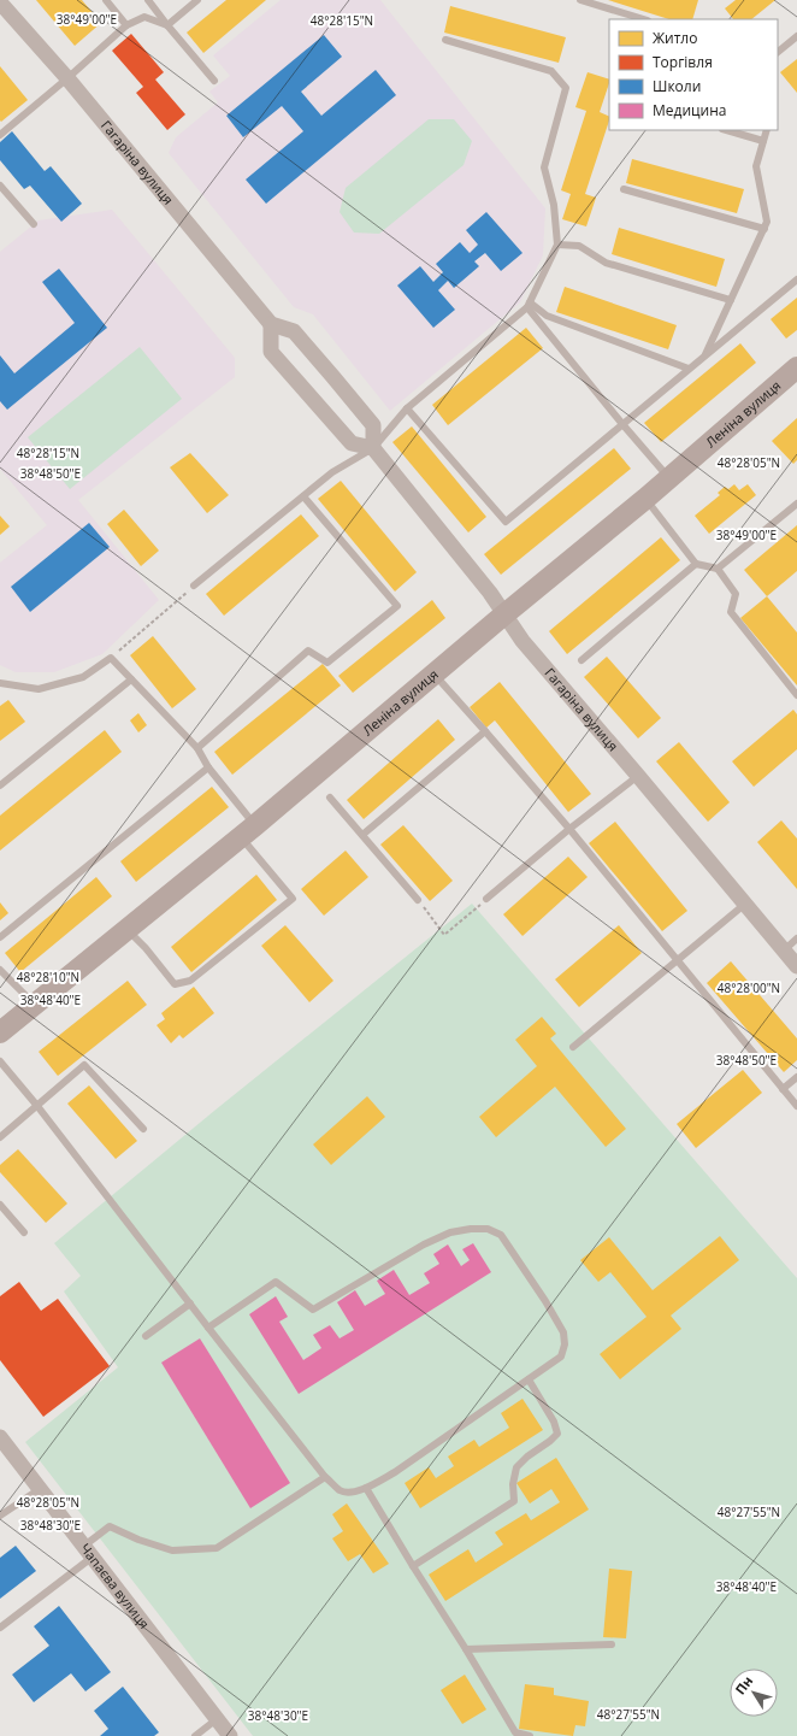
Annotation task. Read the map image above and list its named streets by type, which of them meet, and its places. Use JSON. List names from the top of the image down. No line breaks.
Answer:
{"streets":{"street":["Гагаріна вулиця","Леніна вулиця","Чапаєва вулиця"]},"crossings":[["Гагаріна вулиця","Леніна вулиця"]],"legend":["Житло","Торгівля","Школи","Медицина"],"north":"top left","coordinates":["38°49'00\"E","48°28'15\"N","48°28'05\"N","38°48'50\"E","48°28'10\"N","48°28'00\"N","38°48'40\"E","48°27'55\"N","38°48'30\"E"]}
